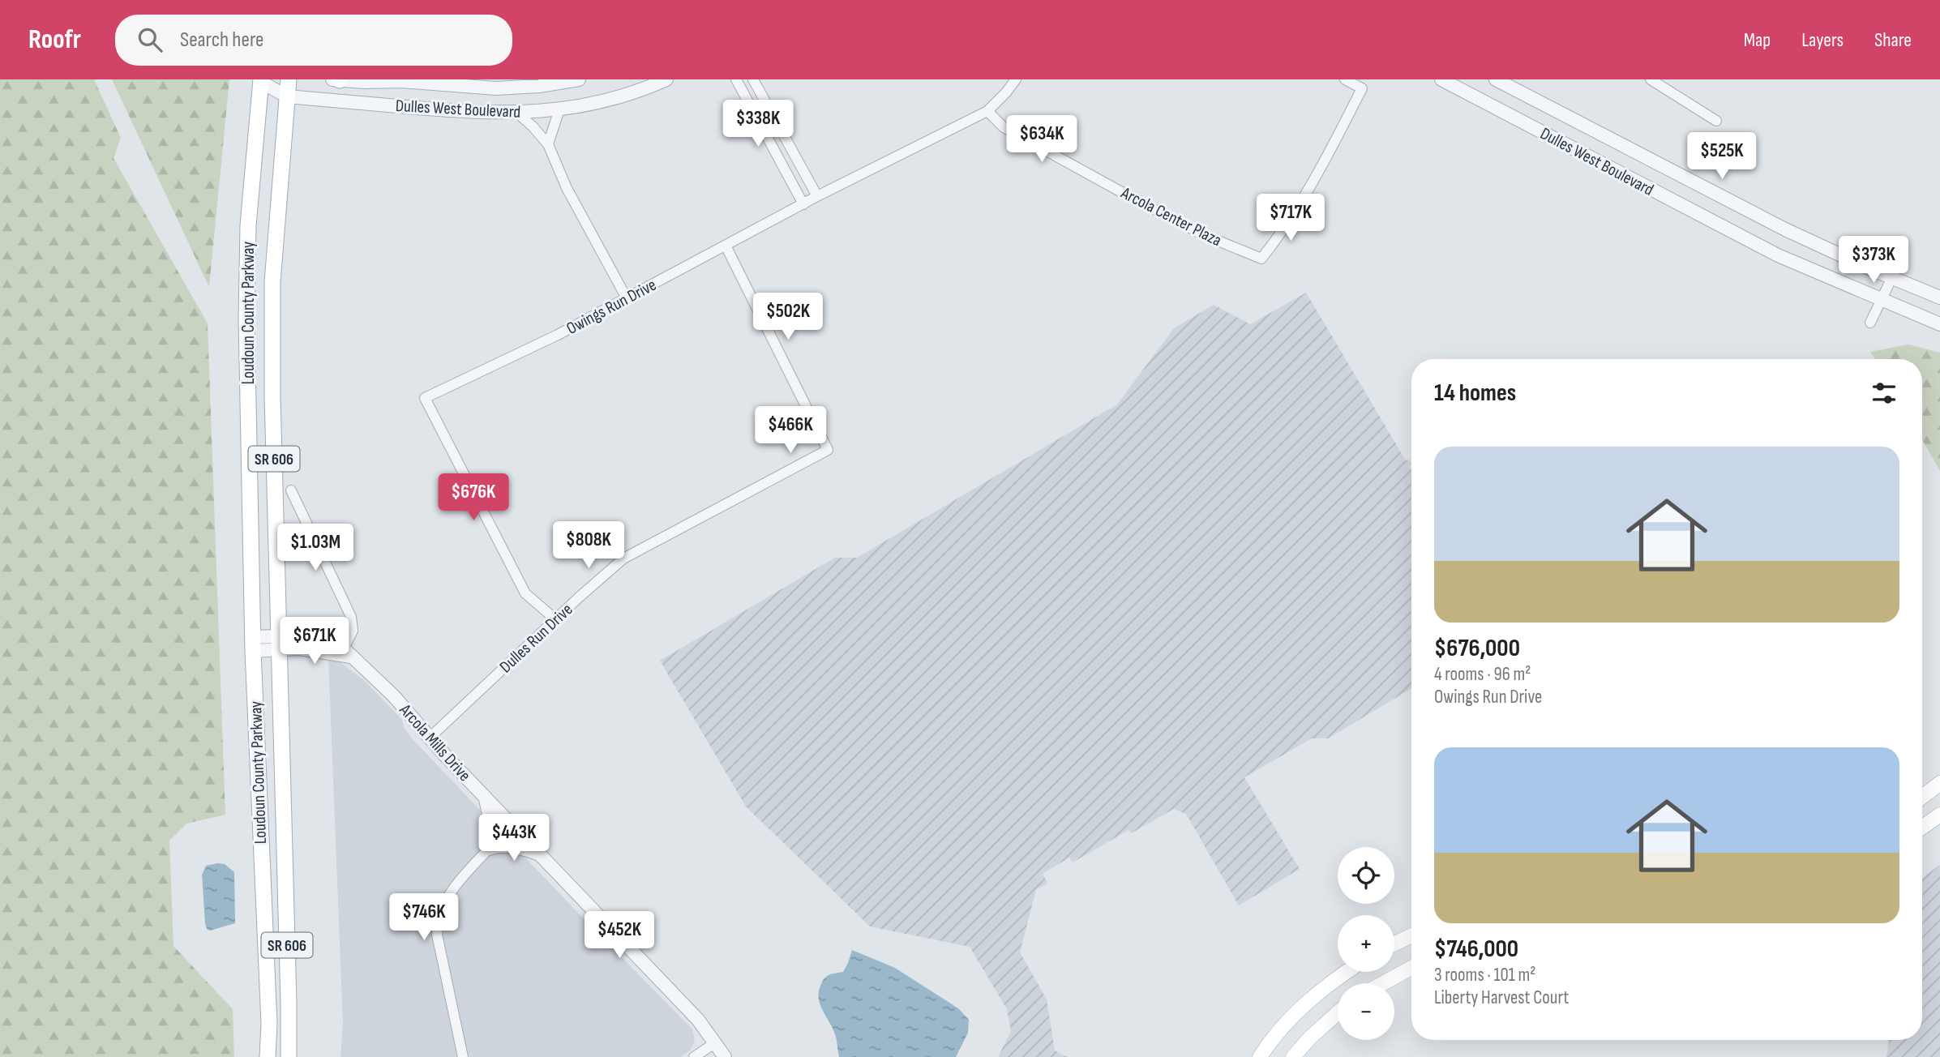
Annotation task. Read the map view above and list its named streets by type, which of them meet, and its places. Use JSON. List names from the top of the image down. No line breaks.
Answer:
{"streets":{"main road":["Loudoun County Parkway","SR 606"],"street":["Dulles West Boulevard","Arcola Center Plaza","Owings Run Drive","Dulles Run Drive","Arcola Mills Drive"]},"crossings":[["Dulles West Boulevard","Loudoun County Parkway"],["Arcola Center Plaza","Owings Run Drive"],["Owings Run Drive","Dulles Run Drive"],["Loudoun County Parkway","Arcola Mills Drive"],["Dulles Run Drive","Arcola Mills Drive"]],"page":{"header":"Roofr","search":"Search here","nav":["Map","Layers","Share"],"price":["$338K","$634K","$525K","$717K","$373K","$502K","$466K","$676K","$808K","$1.03M","$671K","$443K","$746K","$452K"],"heading":"14 homes","list":[{"name":"$676,000","note":"4 rooms · 96 m² · Owings Run Drive"},{"name":"$746,000","note":"3 rooms · 101 m² · Liberty Harvest Court"}],"map_buttons":["+","−"]}}
